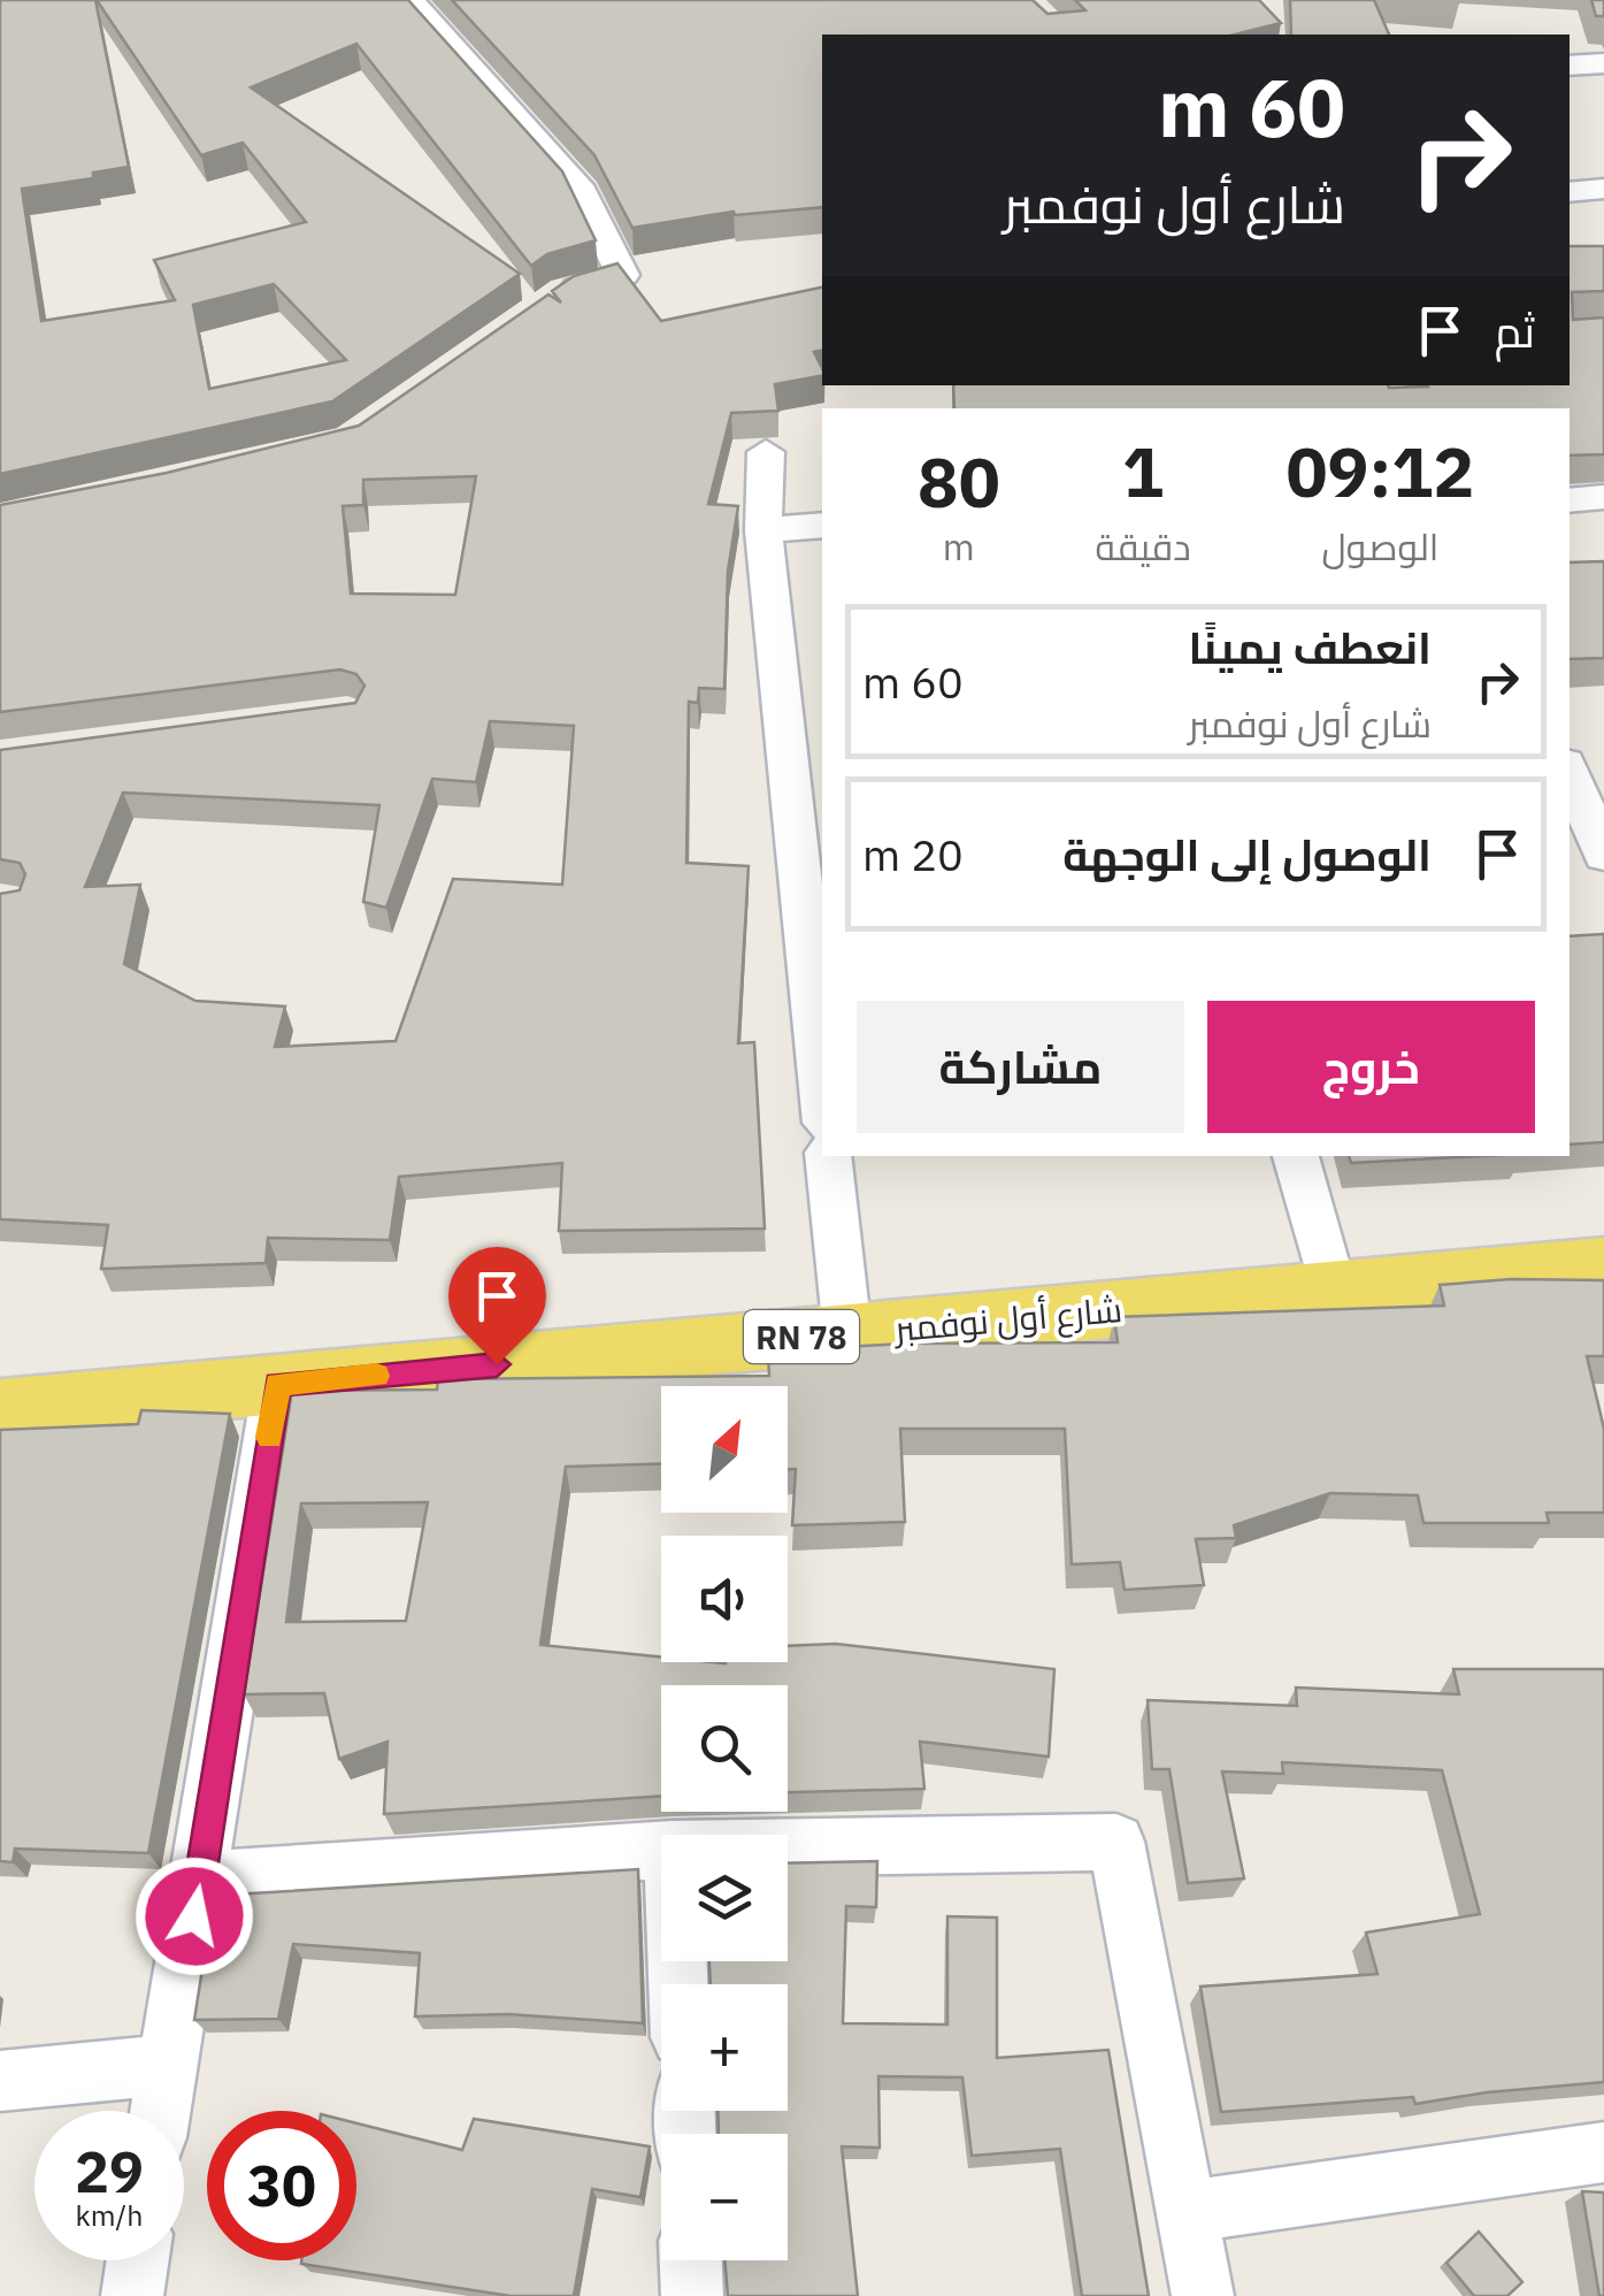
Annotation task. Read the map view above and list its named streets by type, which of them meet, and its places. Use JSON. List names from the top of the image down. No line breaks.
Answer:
{"streets":{"main road":["شارع أول نوفمبر","RN 78"]},"north":"top right","page":{"turn":["60 m","شارع أول نوفمبر"],"then":"ثم","eta":["09:12","الوصول","1","دقيقة","80","m"],"list":[{"name":"انعطف يمينًا","note":"شارع أول نوفمبر","value":"60 m"},{"name":"الوصول إلى الوجهة","value":"20 m"}],"buttons":["خروج","مشاركة"],"map_buttons":["+","−"],"speed":"29 km/h","limit":"30"}}
